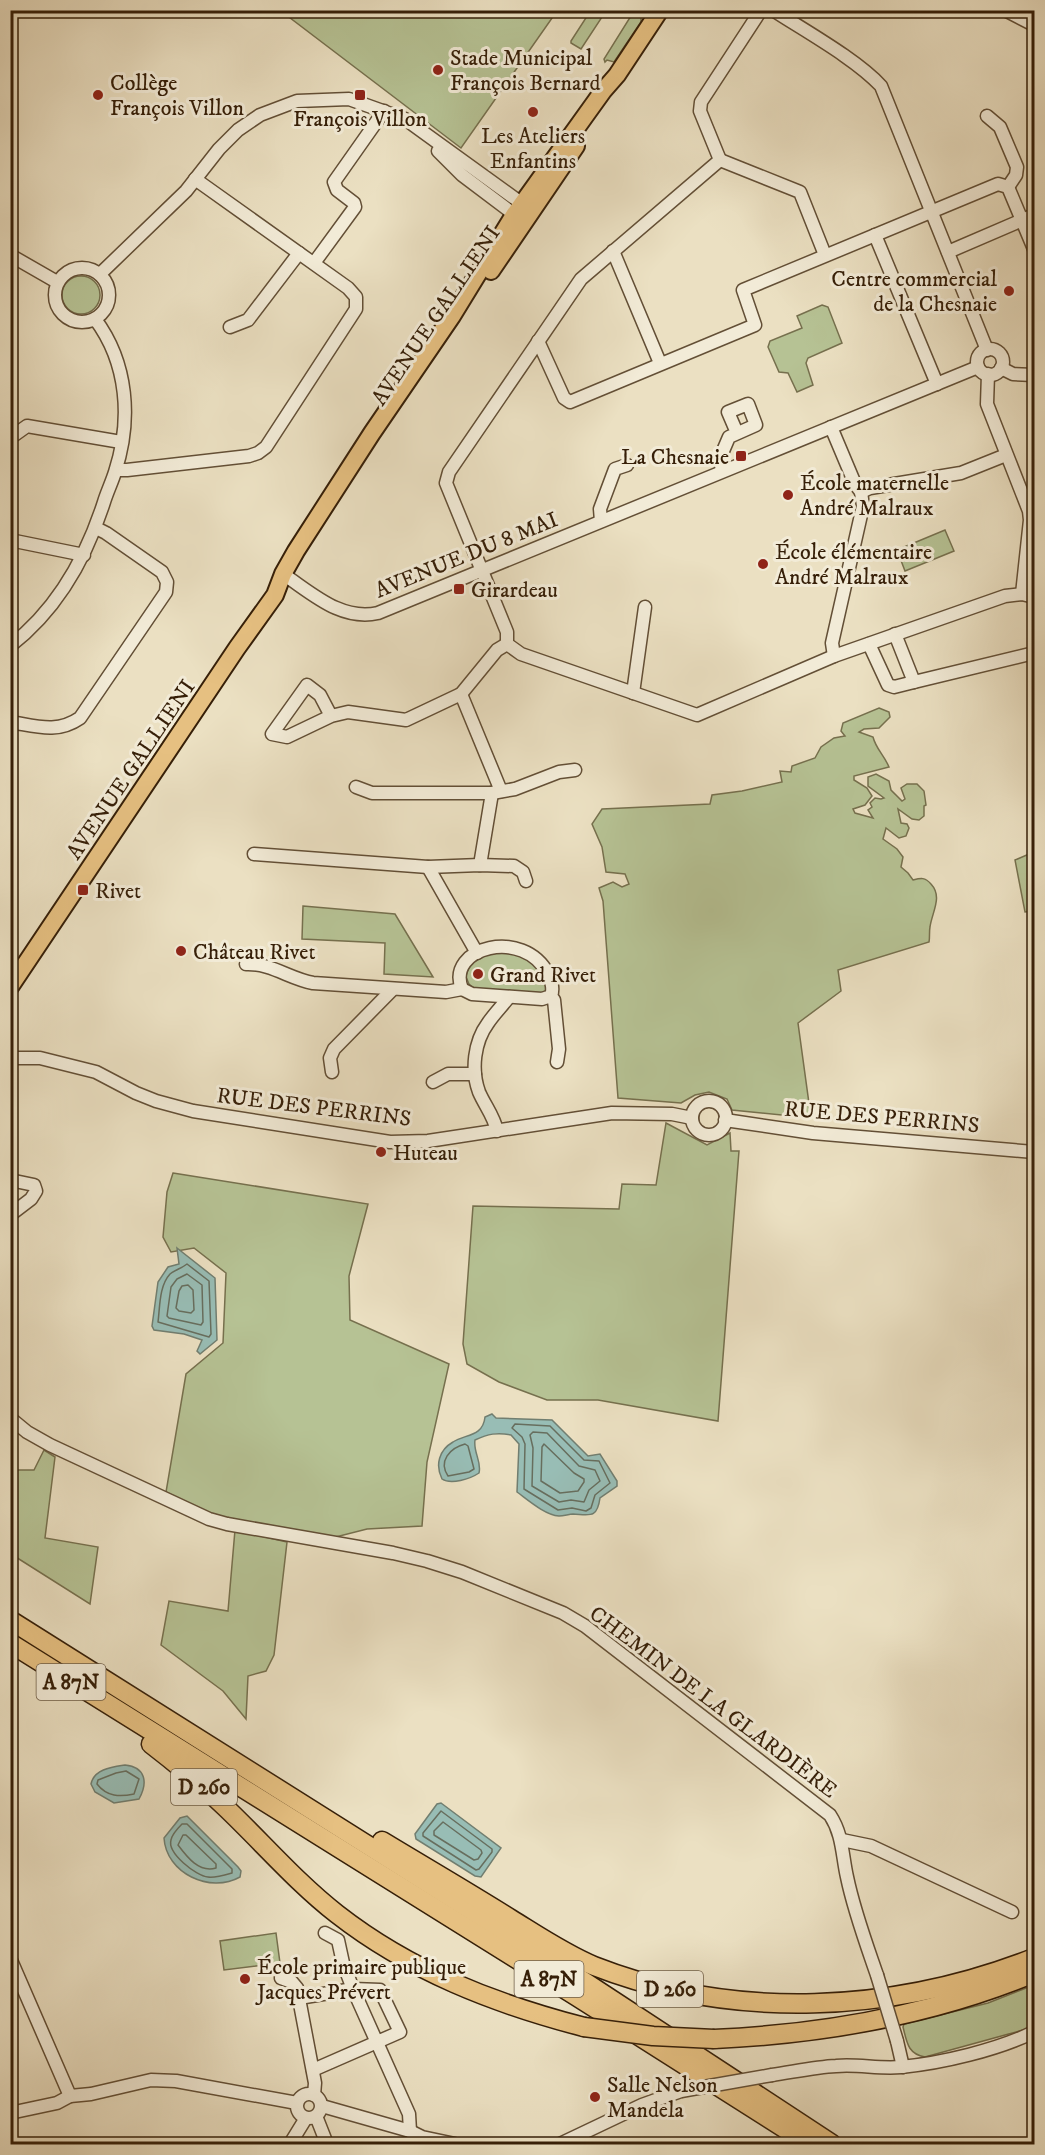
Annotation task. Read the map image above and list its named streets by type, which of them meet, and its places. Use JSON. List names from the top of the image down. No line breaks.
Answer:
{"streets":{"highway":["A 87N","D 260"],"main road":["AVENUE GALLIENI"],"street":["AVENUE DU 8 MAI","RUE DES PERRINS","CHEMIN DE LA GLARDIÈRE"]},"crossings":[["AVENUE GALLIENI","AVENUE DU 8 MAI"],["A 87N","D 260"]],"places":{"other":["Stade Municipal François Bernard","Collège François Villon","Les Ateliers Enfantins","Centre commercial de la Chesnaie","École maternelle André Malraux","École élémentaire André Malraux","Château Rivet","Grand Rivet","Huteau","École primaire publique Jacques Prévert","Salle Nelson Mandela"],"transit":["François Villon","La Chesnaie","Girardeau","Rivet"]}}
